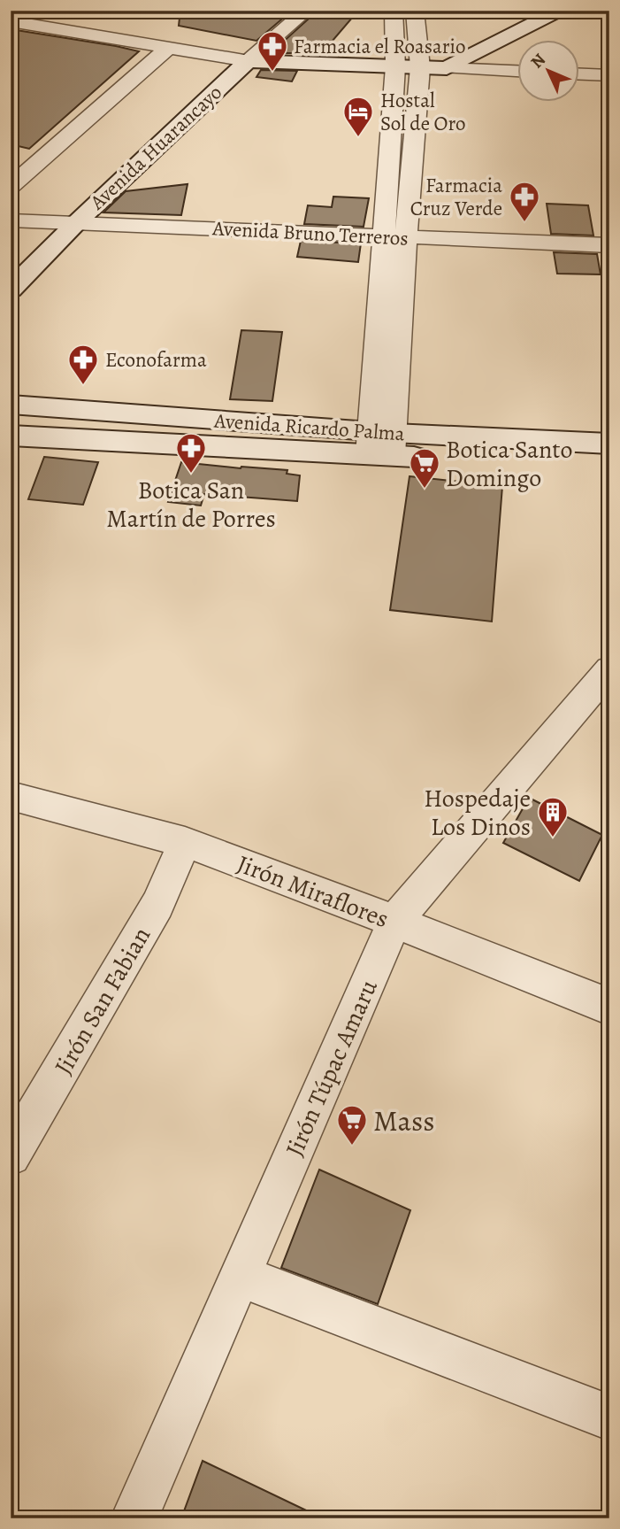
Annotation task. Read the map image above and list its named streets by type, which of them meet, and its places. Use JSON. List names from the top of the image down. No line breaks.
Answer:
{"streets":{"main road":["Avenida Huarancayo","Avenida Ricardo Palma"],"street":["Avenida Bruno Terreros","Jirón Miraflores","Jirón San Fabian","Jirón Túpac Amaru"]},"crossings":[["Avenida Huarancayo","Avenida Bruno Terreros"],["Jirón Miraflores","Jirón San Fabian"],["Jirón Miraflores","Jirón Túpac Amaru"]],"places":{"pharmacy":["Farmacia el Roasario","Farmacia Cruz Verde","Econofarma","Botica San Martín de Porres"],"hotel":["Hostal Sol de Oro"],"supermarket":["Botica Santo Domingo","Mass"],"building":["Hospedaje Los Dinos"]},"north":"top left"}
